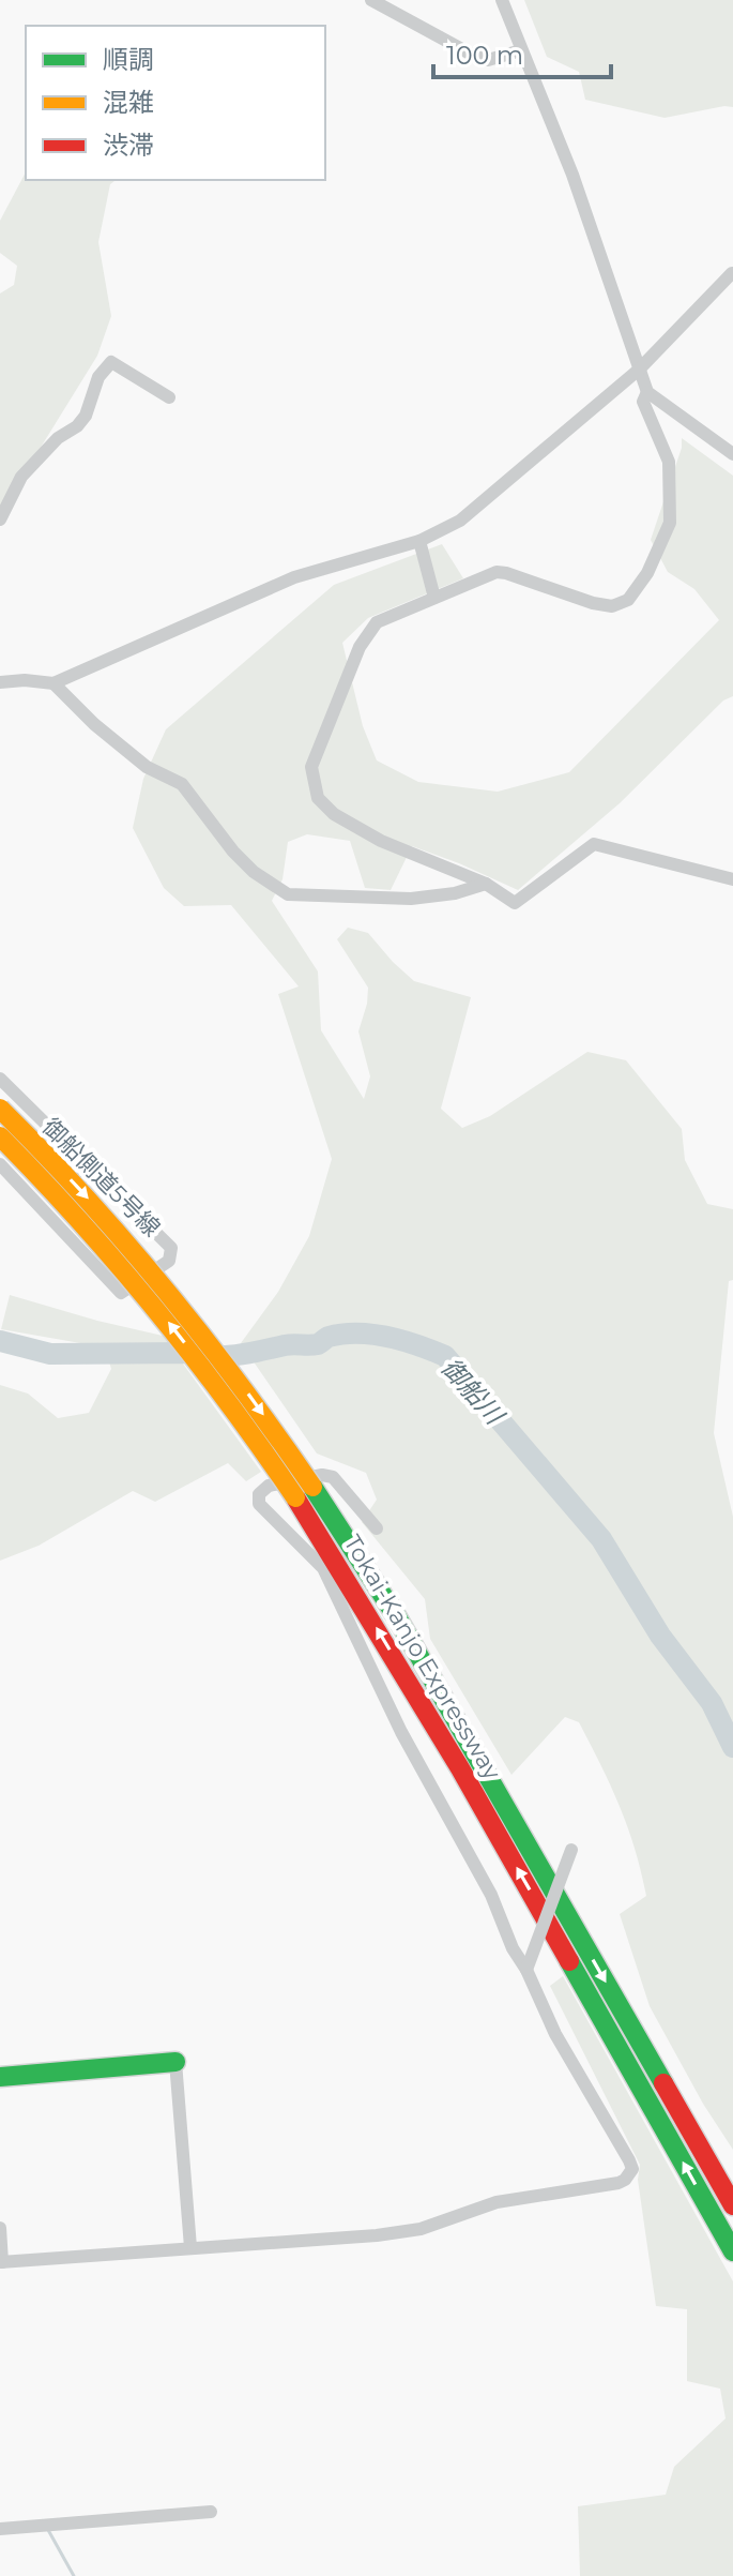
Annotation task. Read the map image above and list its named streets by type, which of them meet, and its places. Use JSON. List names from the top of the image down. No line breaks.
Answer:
{"streets":{"main road":["Tokai-Kanjo Expressway"],"street":["御船側道5号線"]},"water":["御船川"],"legend":["順調","混雑","渋滞"],"scale_bar":"100 m"}
